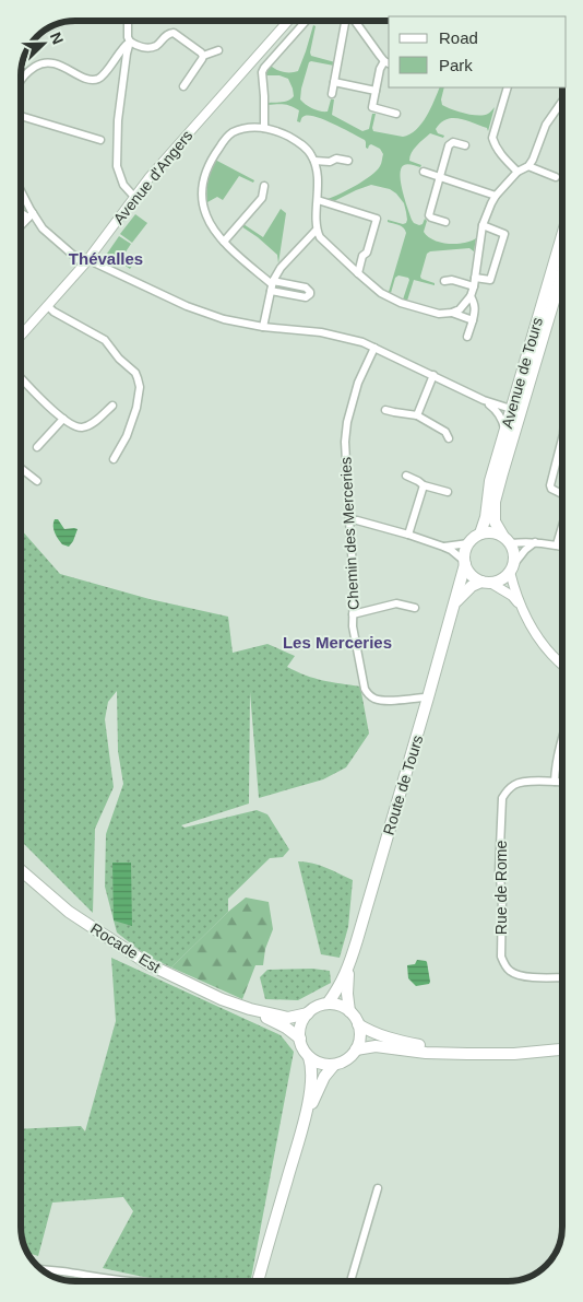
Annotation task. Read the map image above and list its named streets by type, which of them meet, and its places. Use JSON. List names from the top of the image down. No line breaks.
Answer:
{"streets":{"main road":["Avenue de Tours","Route de Tours","Rocade Est"],"street":["Avenue d'Angers","Chemin des Merceries","Rue de Rome"]},"crossings":[["Avenue de Tours","Route de Tours"],["Chemin des Merceries","Route de Tours"],["Route de Tours","Rocade Est"]],"districts":["Thévalles","Les Merceries"],"legend":["Road","Park"],"north":"top right"}
